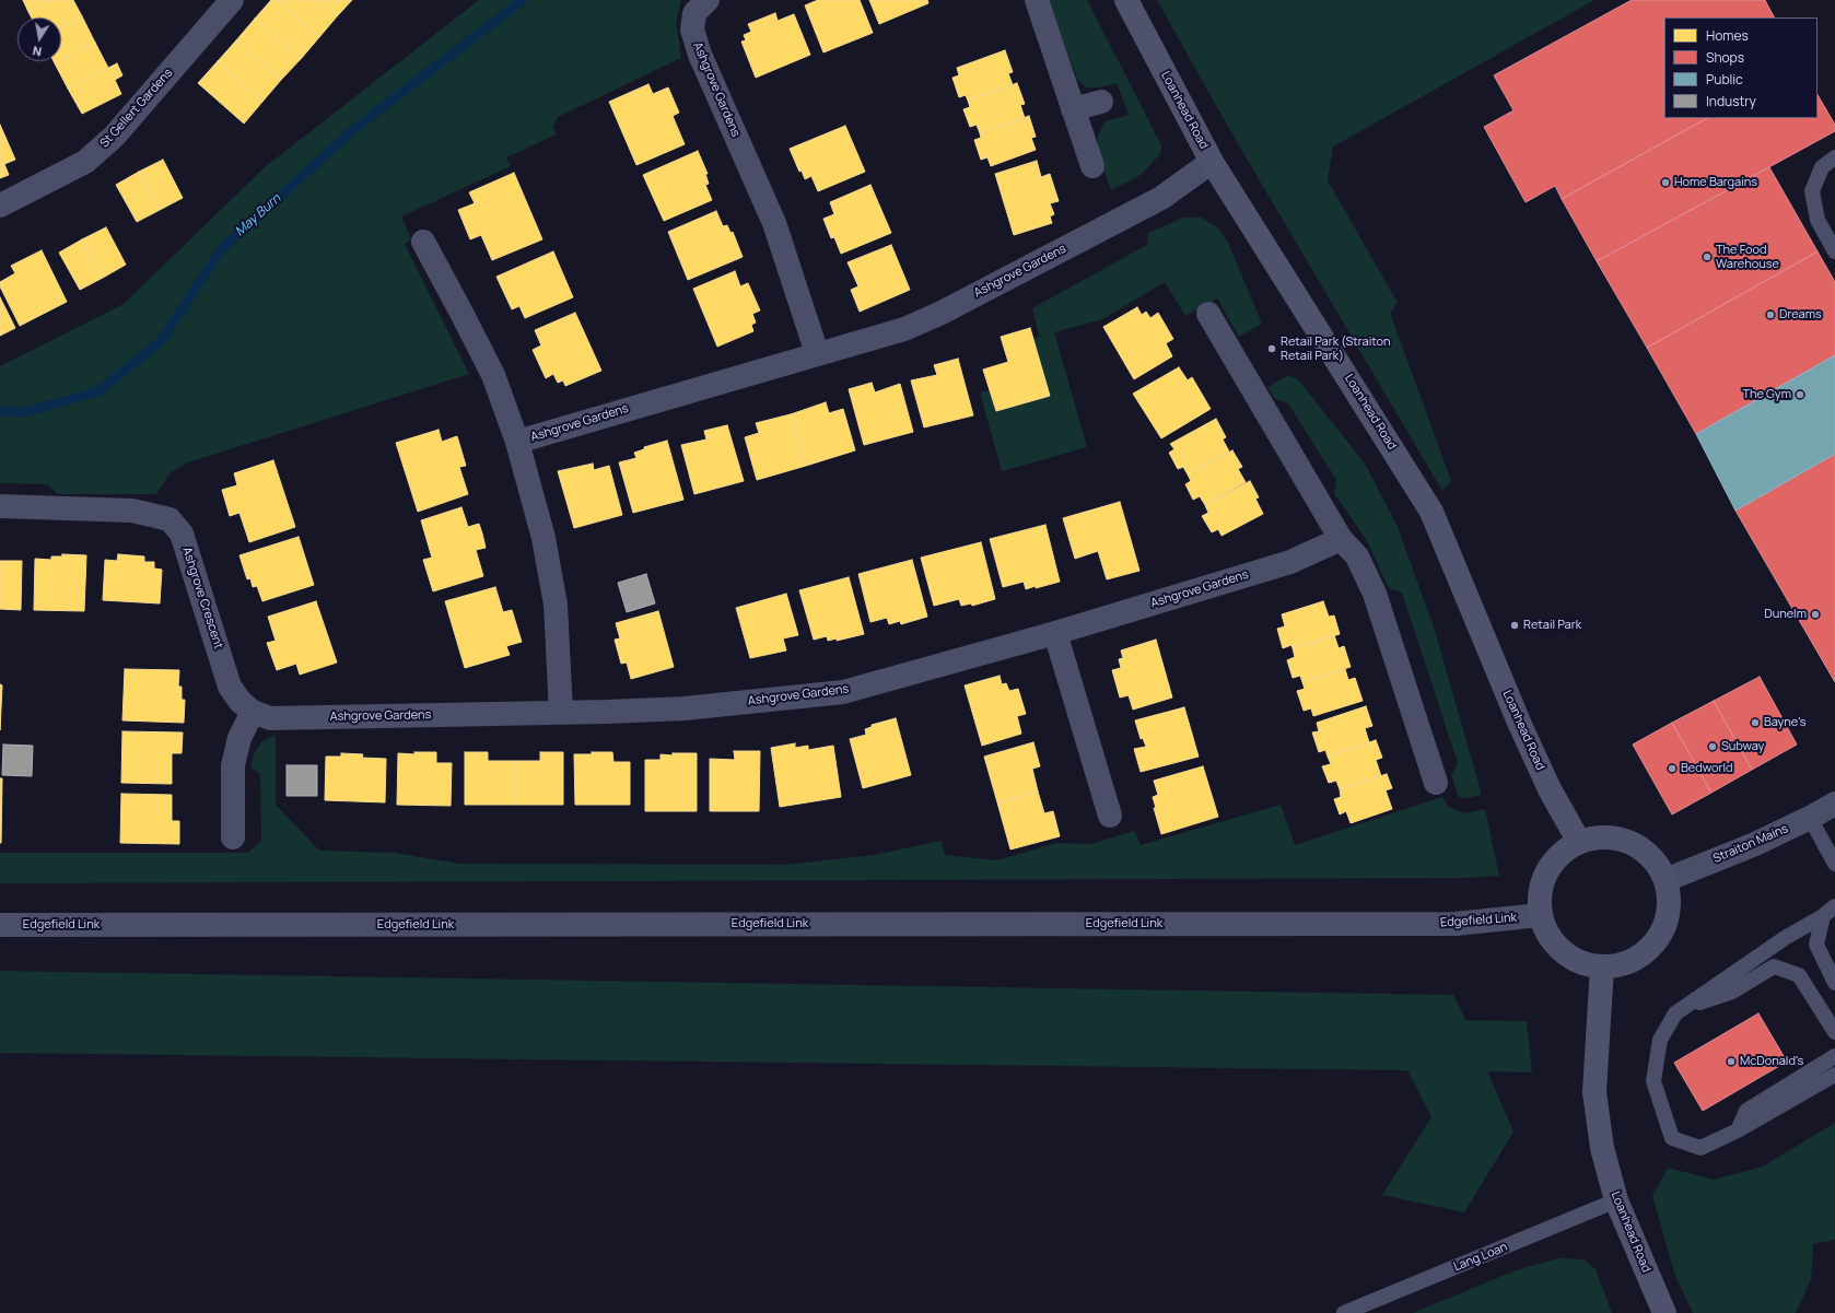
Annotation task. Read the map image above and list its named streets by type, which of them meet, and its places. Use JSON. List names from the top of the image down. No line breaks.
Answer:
{"streets":{"main road":["Loanhead Road"],"street":["Ashgrove Gardens","St Gellert Gardens","Ashgrove Crescent","Straiton Mains","Edgefield Link"],"lane":["Lang Loan"]},"crossings":[["Ashgrove Gardens","Loanhead Road"],["Ashgrove Gardens","Ashgrove Crescent"],["Loanhead Road","Straiton Mains"],["Loanhead Road","Edgefield Link"],["Loanhead Road","Lang Loan"],["Straiton Mains","Edgefield Link"]],"water":["May Burn"],"places":["Home Bargains","The Food Warehouse","Dreams","Retail Park (Straiton Retail Park)","The Gym","Dunelm","Retail Park","Bayne's","Subway","Bedworld","McDonald's"],"legend":["Homes","Shops","Public","Industry"],"north":"bottom"}
